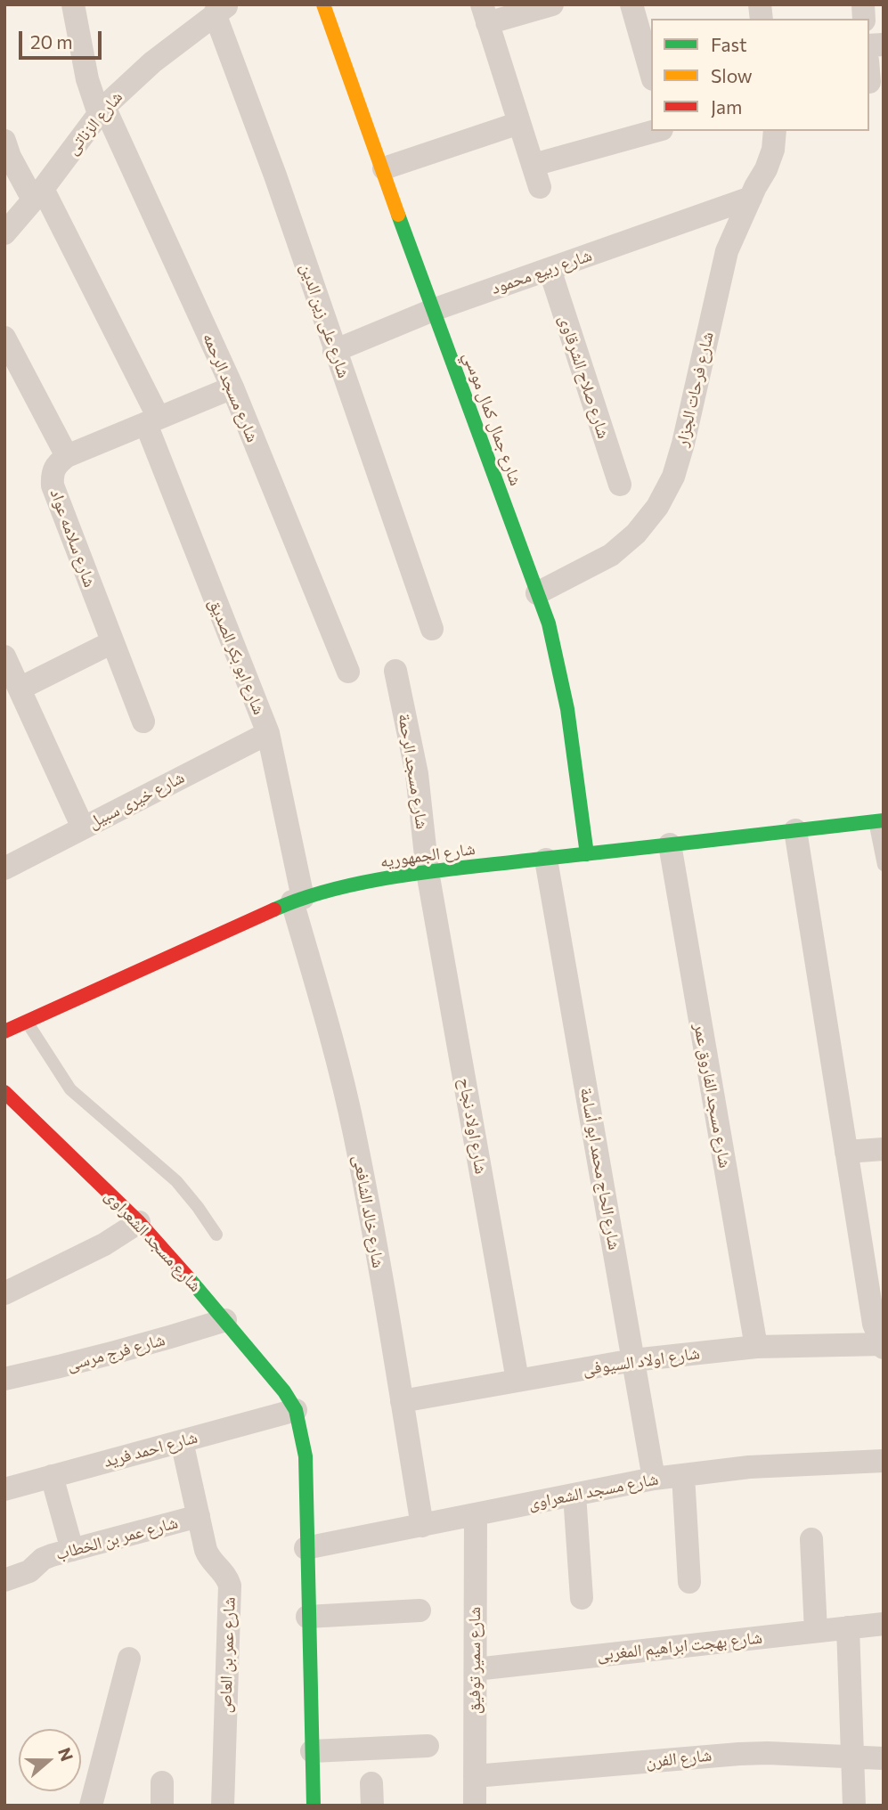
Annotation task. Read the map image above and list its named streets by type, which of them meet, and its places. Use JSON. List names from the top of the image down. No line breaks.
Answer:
{"streets":{"street":["شارع الزناتى","شارع ربيع محمود","شارع على زين الدين","شارع صلاح الشرقاوى","شارع مسجد الرحمه","شارع فرحات الجزار","شارع جمال كمال موسي","شارع سلامه عواد","شارع ابو بكر الصديق","شارع مسجد الرحمة","شارع خيرى سبيل","شارع الجمهوريه","شارع مسجد الفاروق عمر","شارع اولاد نجاح","شارع الحاج محمد ابو أسامة","شارع خالد الشافعى","شارع مسجد الشعراوى","شارع فرج مرسى","شارع اولاد السيوفى","شارع احمد فريد","شارع عمر بن الخطاب","شارع بهجت ابراهيم المغربى","شارع عمر بن العاص","شارع سمير توفيق","شارع الفرن"]},"crossings":[["شارع الزناتى","شارع على زين الدين"],["شارع الزناتى","شارع مسجد الرحمه"],["شارع الزناتى","شارع ابو بكر الصديق"],["شارع ربيع محمود","شارع على زين الدين"],["شارع ربيع محمود","شارع صلاح الشرقاوى"],["شارع ربيع محمود","شارع فرحات الجزار"],["شارع ربيع محمود","شارع جمال كمال موسي"],["شارع فرحات الجزار","شارع جمال كمال موسي"],["شارع جمال كمال موسي","شارع الجمهوريه"],["شارع ابو بكر الصديق","شارع خيرى سبيل"],["شارع ابو بكر الصديق","شارع الجمهوريه"],["شارع ابو بكر الصديق","شارع خالد الشافعى"],["شارع مسجد الرحمة","شارع الجمهوريه"],["شارع مسجد الرحمة","شارع اولاد نجاح"],["شارع الجمهوريه","شارع مسجد الفاروق عمر"],["شارع الجمهوريه","شارع اولاد نجاح"],["شارع الجمهوريه","شارع الحاج محمد ابو أسامة"],["شارع الجمهوريه","شارع خالد الشافعى"],["شارع مسجد الفاروق عمر","شارع اولاد السيوفى"],["شارع اولاد نجاح","شارع اولاد السيوفى"],["شارع الحاج محمد ابو أسامة","شارع مسجد الشعراوى"],["شارع الحاج محمد ابو أسامة","شارع اولاد السيوفى"],["شارع خالد الشافعى","شارع مسجد الشعراوى"],["شارع خالد الشافعى","شارع اولاد السيوفى"],["شارع مسجد الشعراوى","شارع فرج مرسى"],["شارع مسجد الشعراوى","شارع احمد فريد"],["شارع مسجد الشعراوى","شارع سمير توفيق"],["شارع احمد فريد","شارع عمر بن العاص"],["شارع عمر بن الخطاب","شارع عمر بن العاص"],["شارع بهجت ابراهيم المغربى","شارع سمير توفيق"],["شارع سمير توفيق","شارع الفرن"]],"legend":["Fast","Slow","Jam"],"scale_bar":"20 m","north":"right"}
